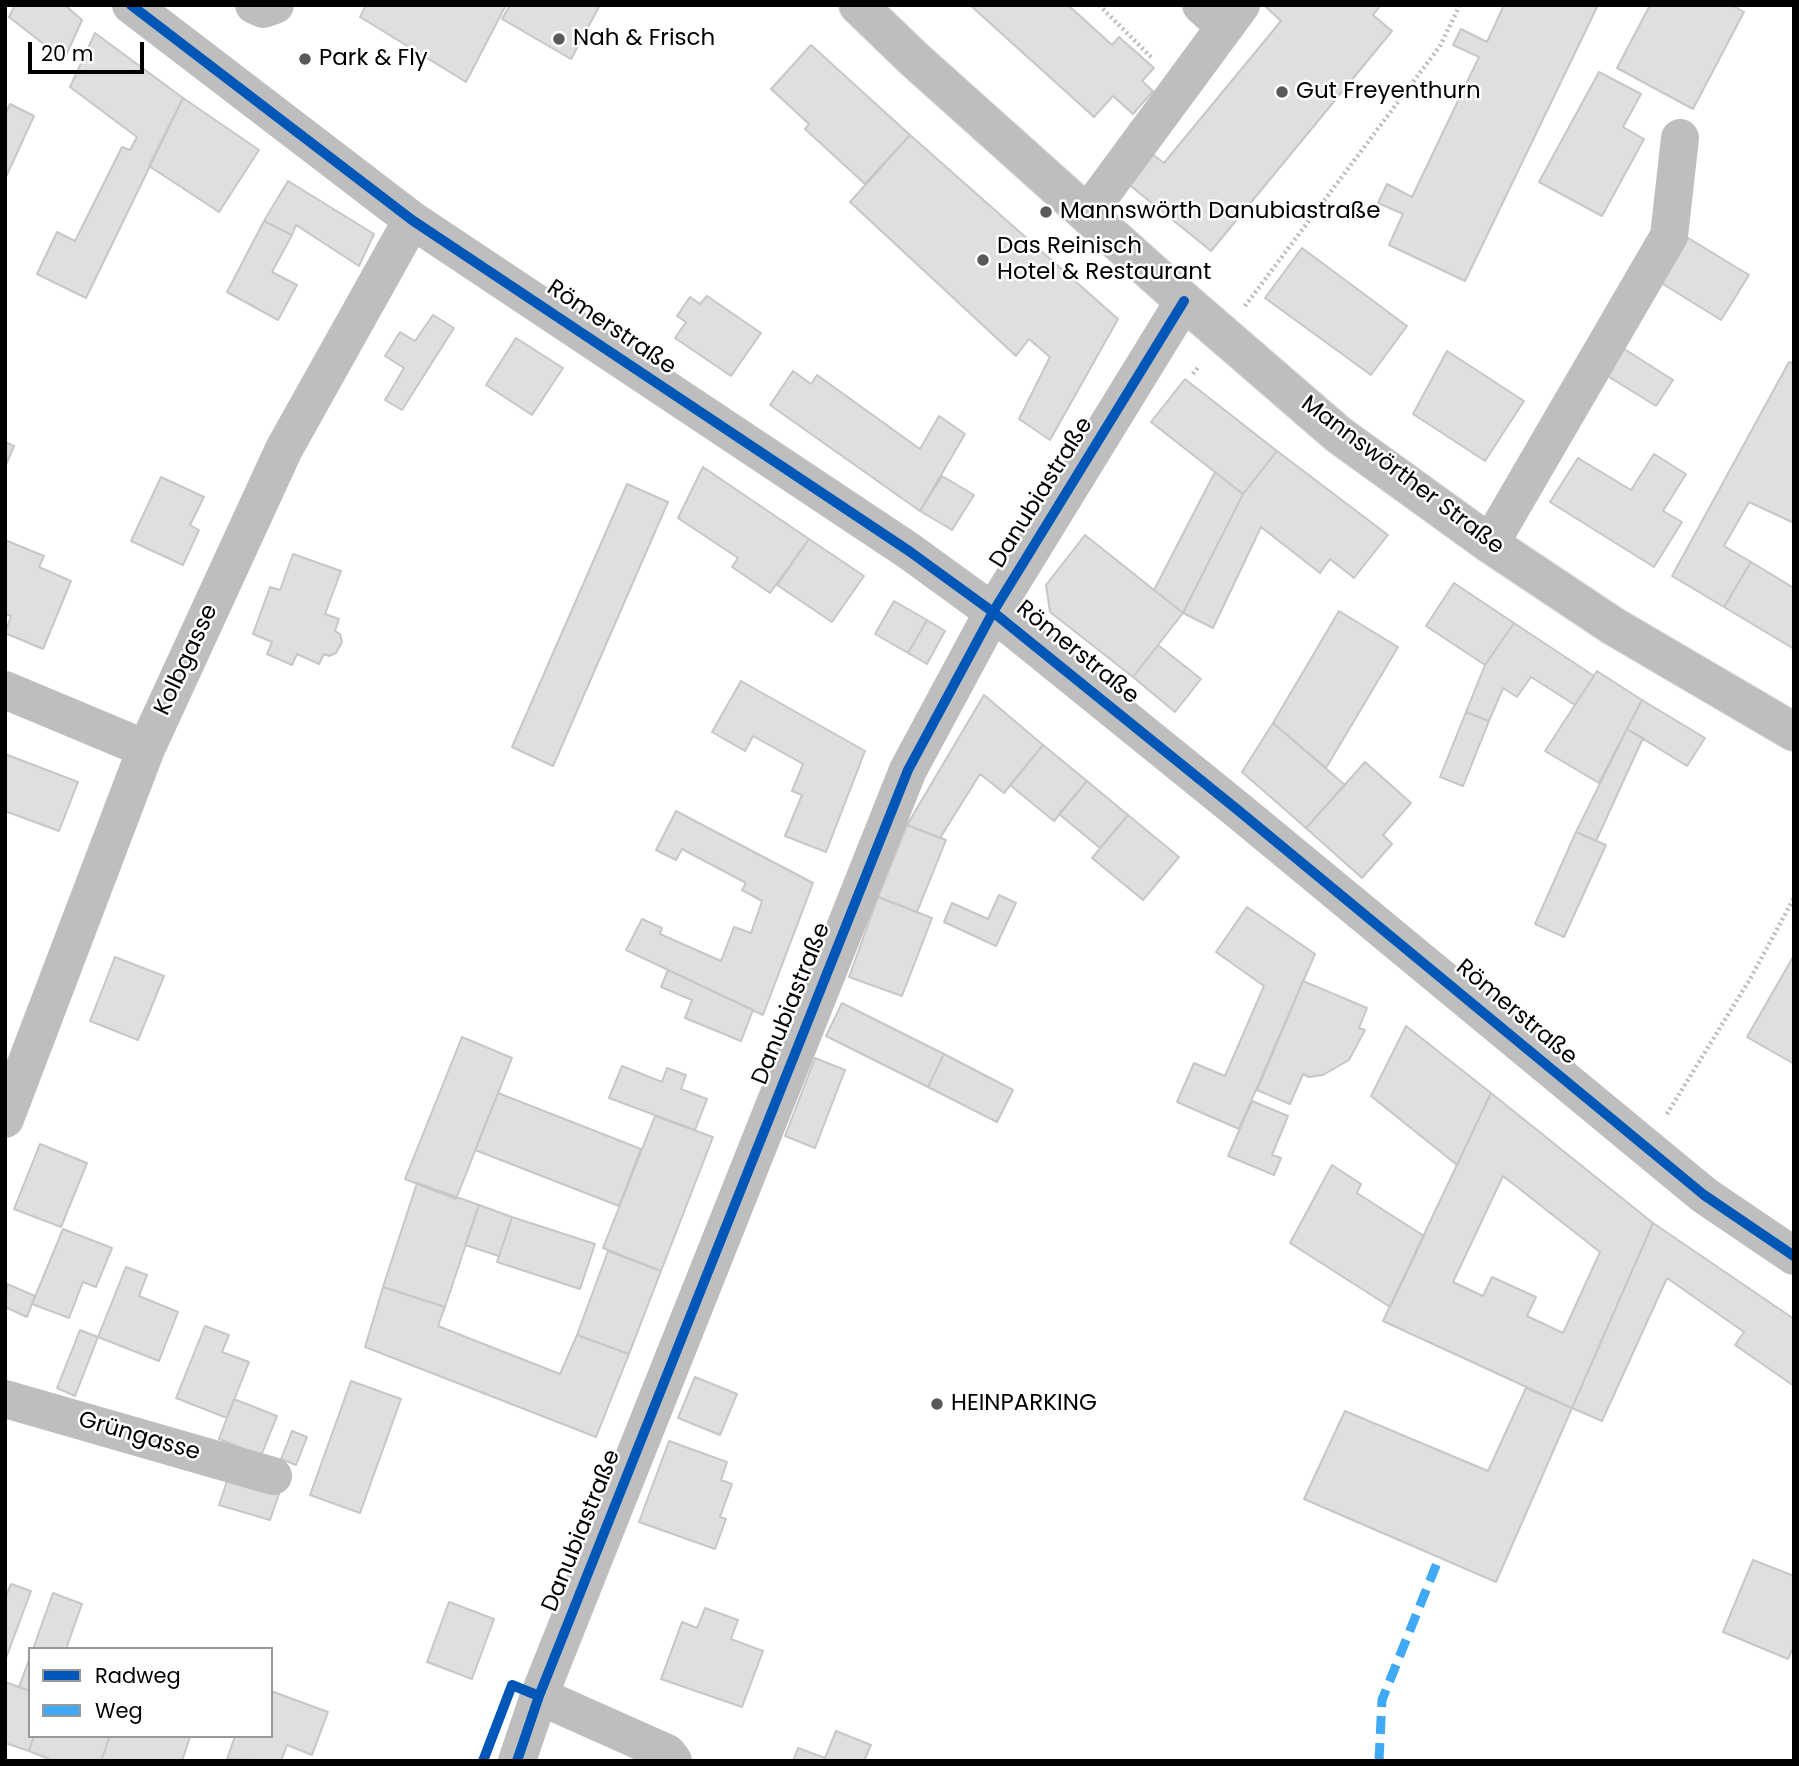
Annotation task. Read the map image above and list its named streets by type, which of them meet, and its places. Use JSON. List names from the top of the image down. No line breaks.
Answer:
{"streets":{"street":["Römerstraße","Mannswörther Straße","Danubiastraße","Kolbgasse","Grüngasse"]},"crossings":[["Römerstraße","Danubiastraße"],["Römerstraße","Kolbgasse"],["Mannswörther Straße","Danubiastraße"]],"places":["Nah & Frisch","Park & Fly","Gut Freyenthurn","Mannswörth Danubiastraße","Das Reinisch Hotel & Restaurant","HEINPARKING"],"legend":["Radweg","Weg"],"scale_bar":"20 m"}
